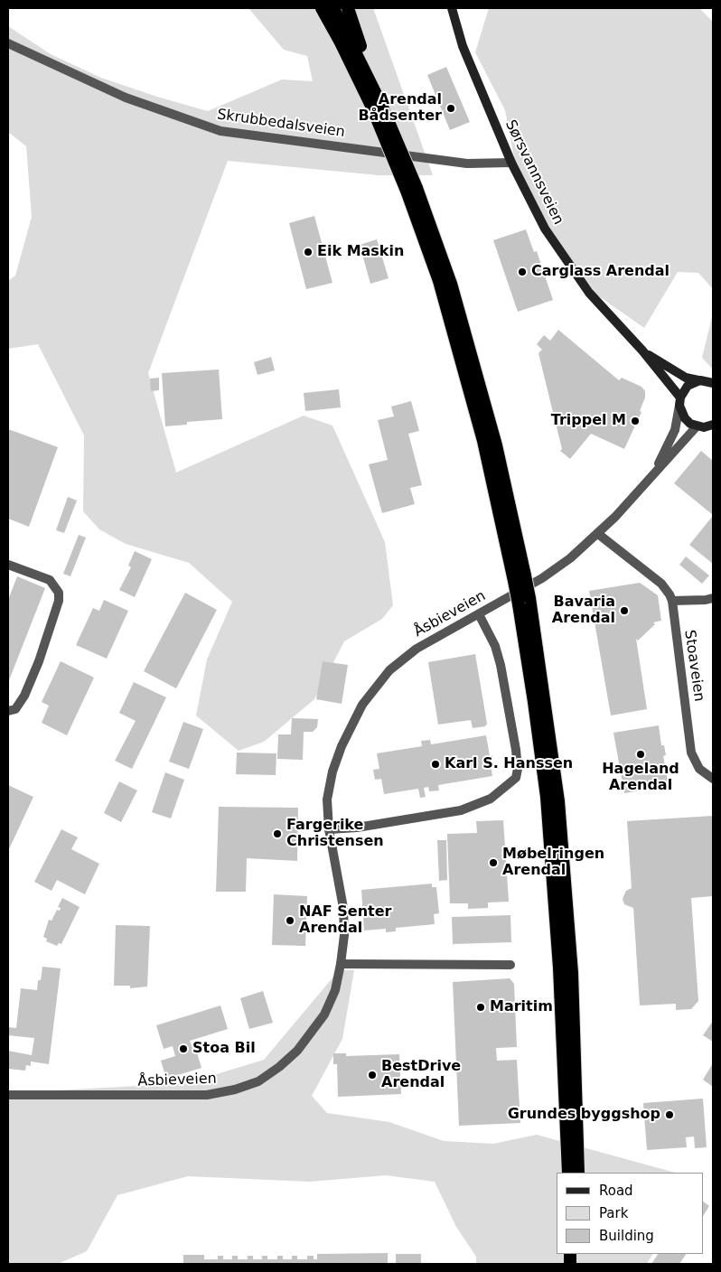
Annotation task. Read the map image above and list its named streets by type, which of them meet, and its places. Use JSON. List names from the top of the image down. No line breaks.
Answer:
{"streets":{"main road":["Sørsvannsveien"],"street":["Skrubbedalsveien","Åsbieveien","Stoaveien"]},"crossings":[["Skrubbedalsveien","Sørsvannsveien"],["Sørsvannsveien","Åsbieveien"],["Åsbieveien","Stoaveien"]],"places":["Arendal Bådsenter","Eik Maskin","Carglass Arendal","Trippel M","Bavaria Arendal","Hageland Arendal","Karl S. Hanssen","Fargerike Christensen","Møbelringen Arendal","NAF Senter Arendal","Maritim","Stoa Bil","BestDrive Arendal","Grundes byggshop"],"legend":["Road","Park","Building"]}
